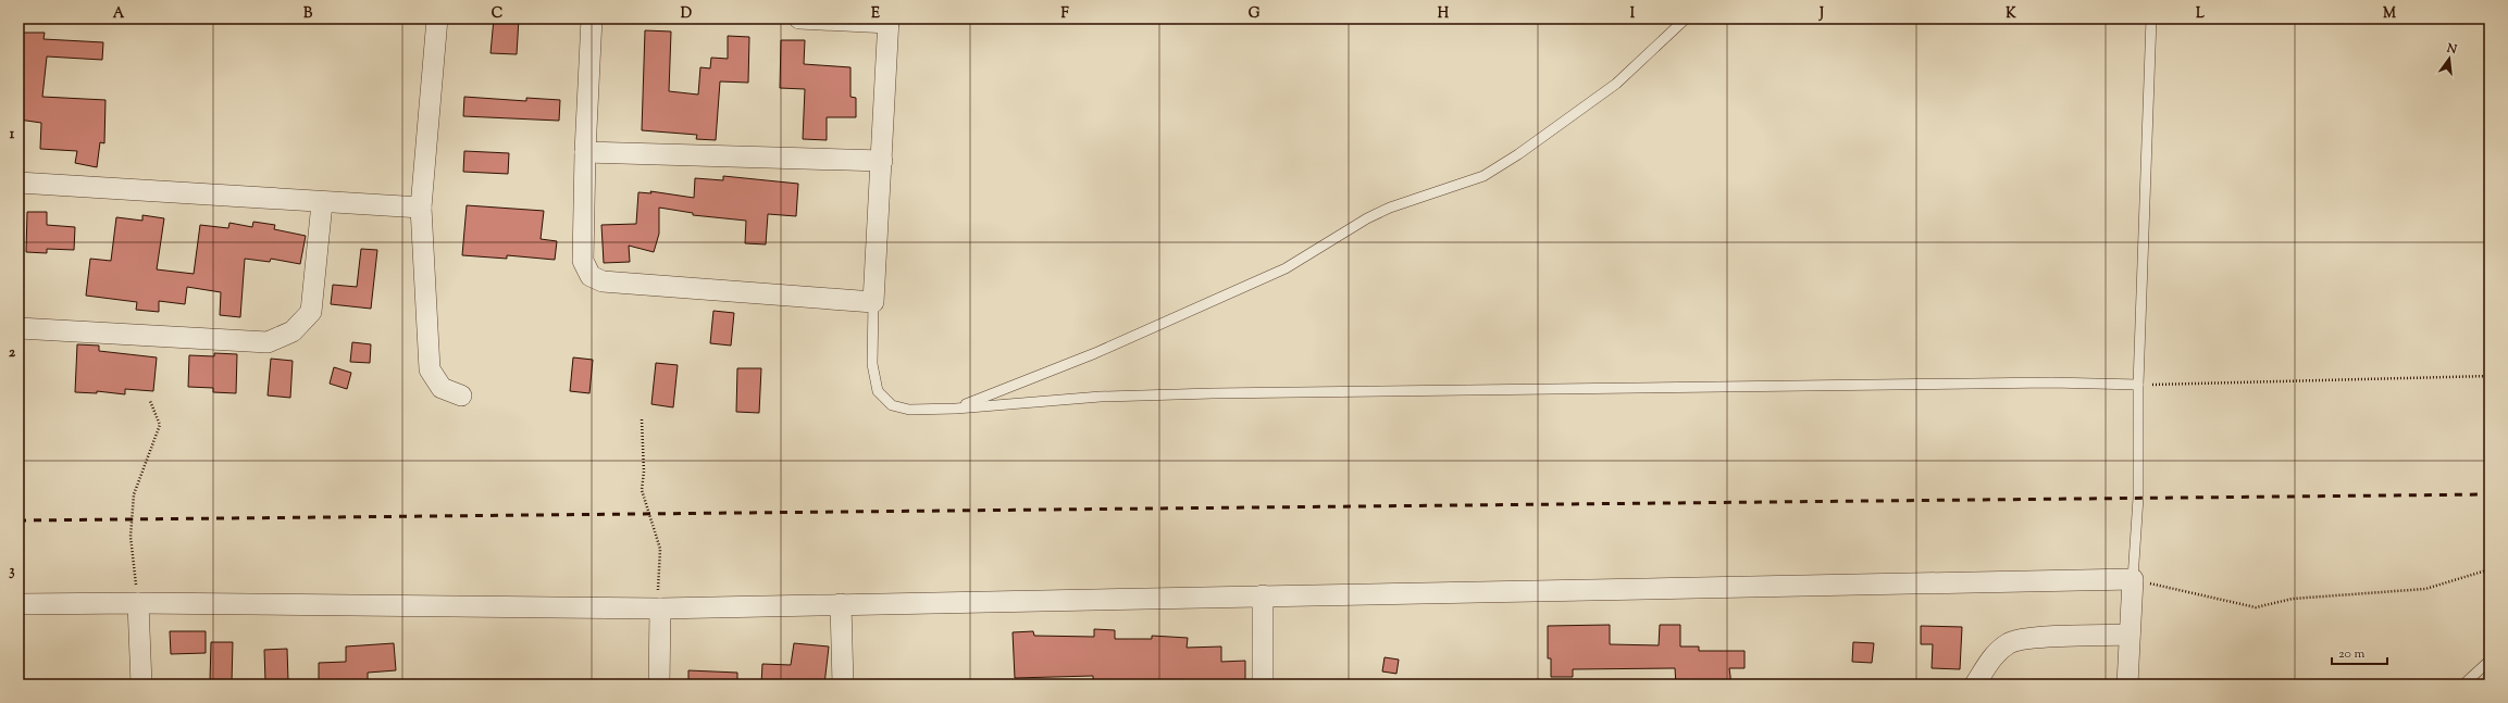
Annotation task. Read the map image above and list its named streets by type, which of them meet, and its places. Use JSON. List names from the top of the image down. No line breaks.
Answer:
{"scale_bar":"20 m","north":"top","grid":{"columns":["A","B","C","D","E","F","G","H","I","J","K","L","M"],"rows":["1","2","3"]}}
